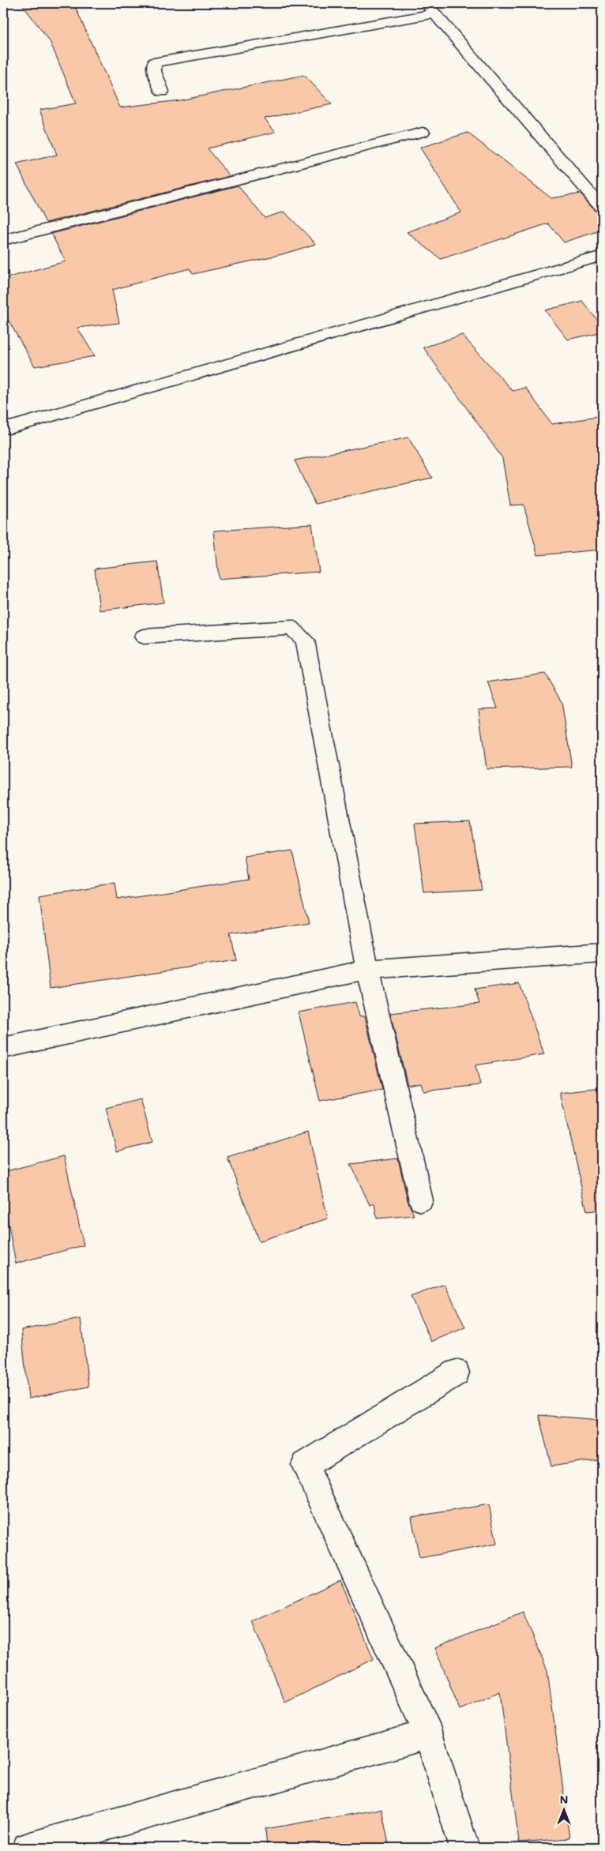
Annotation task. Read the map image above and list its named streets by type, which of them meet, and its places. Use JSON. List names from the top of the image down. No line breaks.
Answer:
{"north":"top"}
